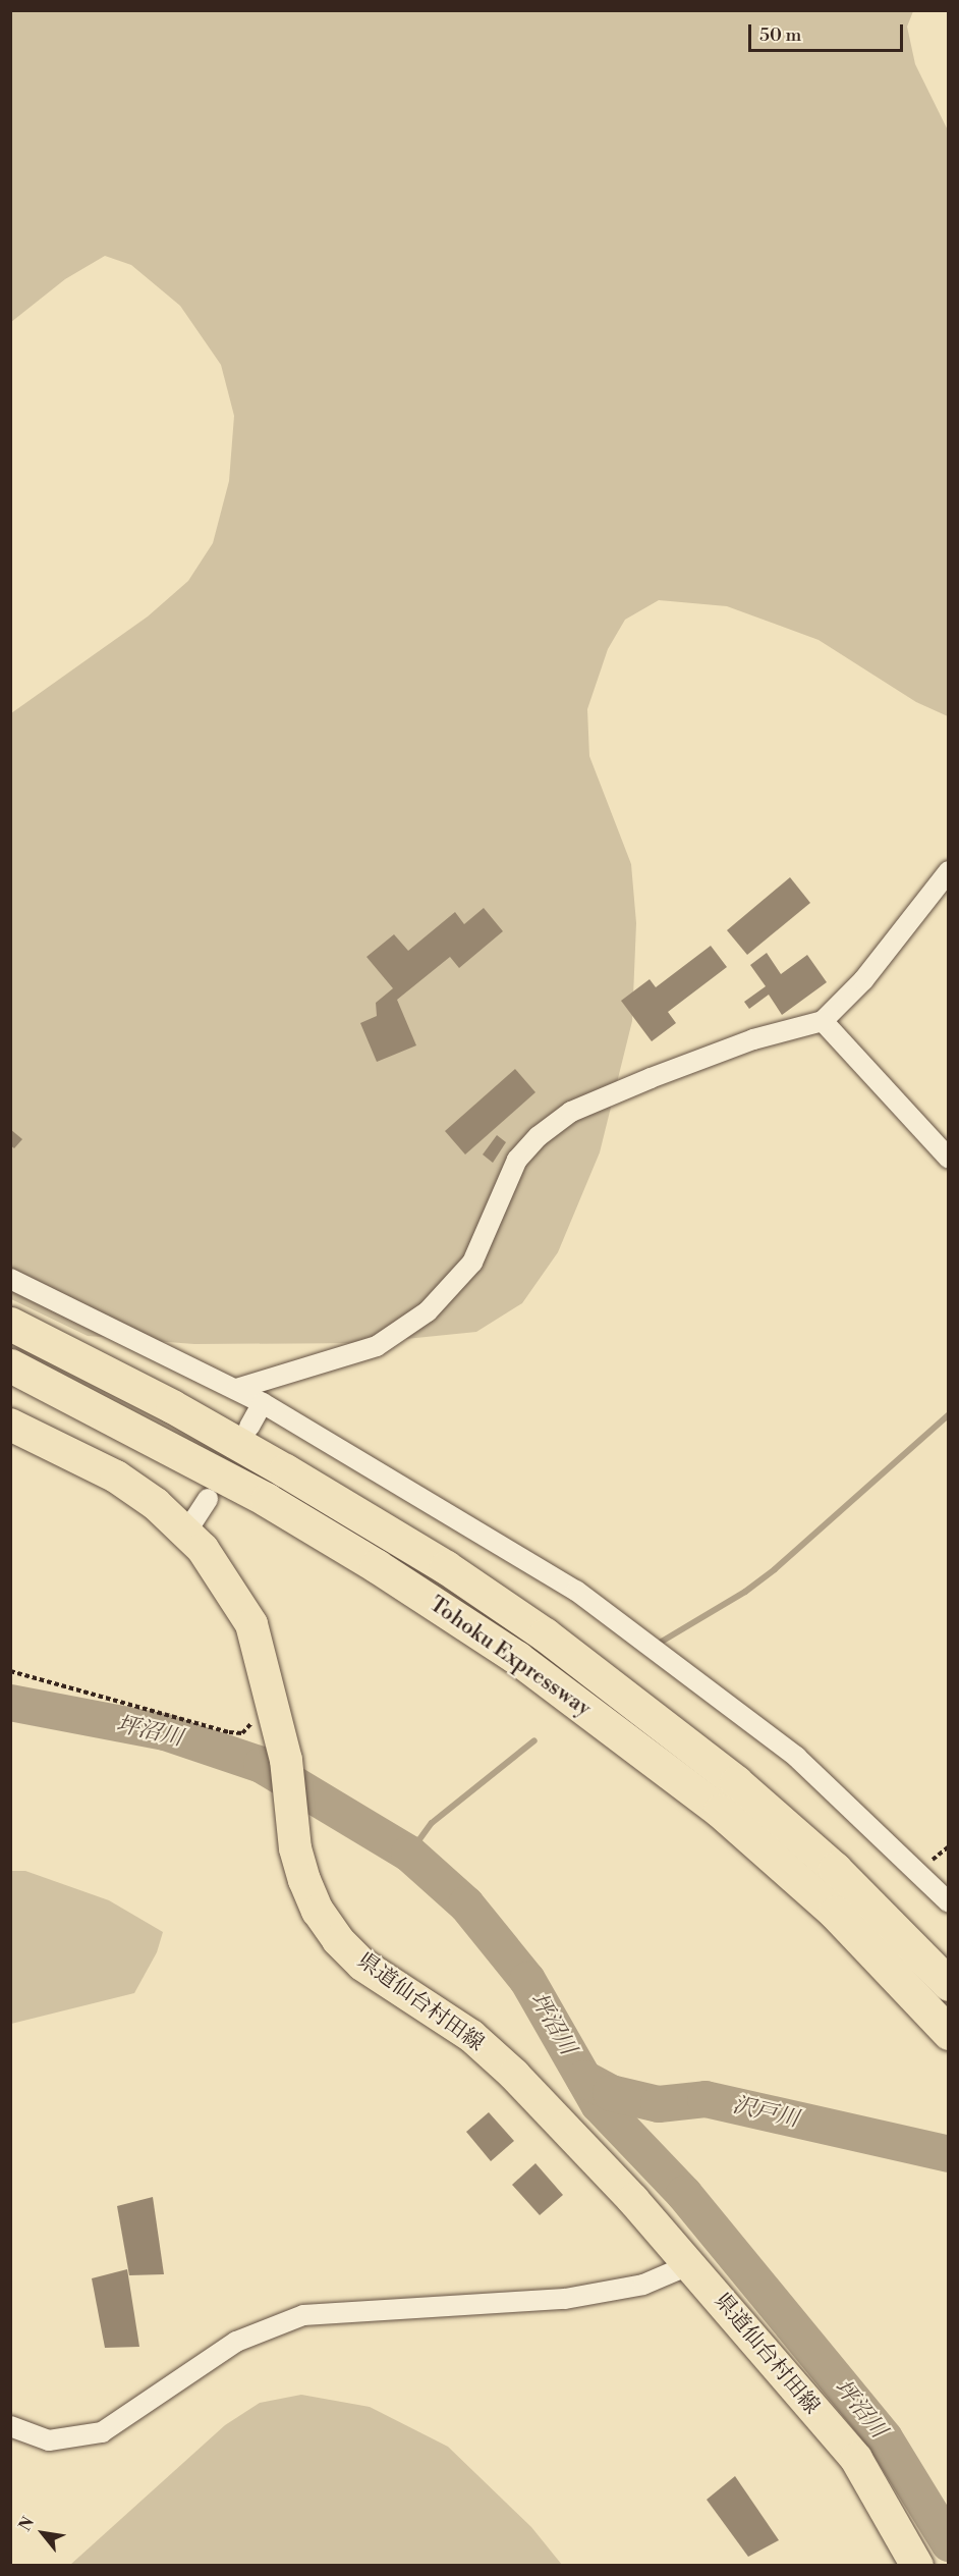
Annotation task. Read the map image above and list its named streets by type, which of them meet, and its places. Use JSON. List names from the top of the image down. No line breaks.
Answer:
{"streets":{"highway":["Tohoku Expressway"],"main road":["県道仙台村田線"]},"water":["坪沼川","沢戸川"],"scale_bar":"50 m","north":"top left"}
